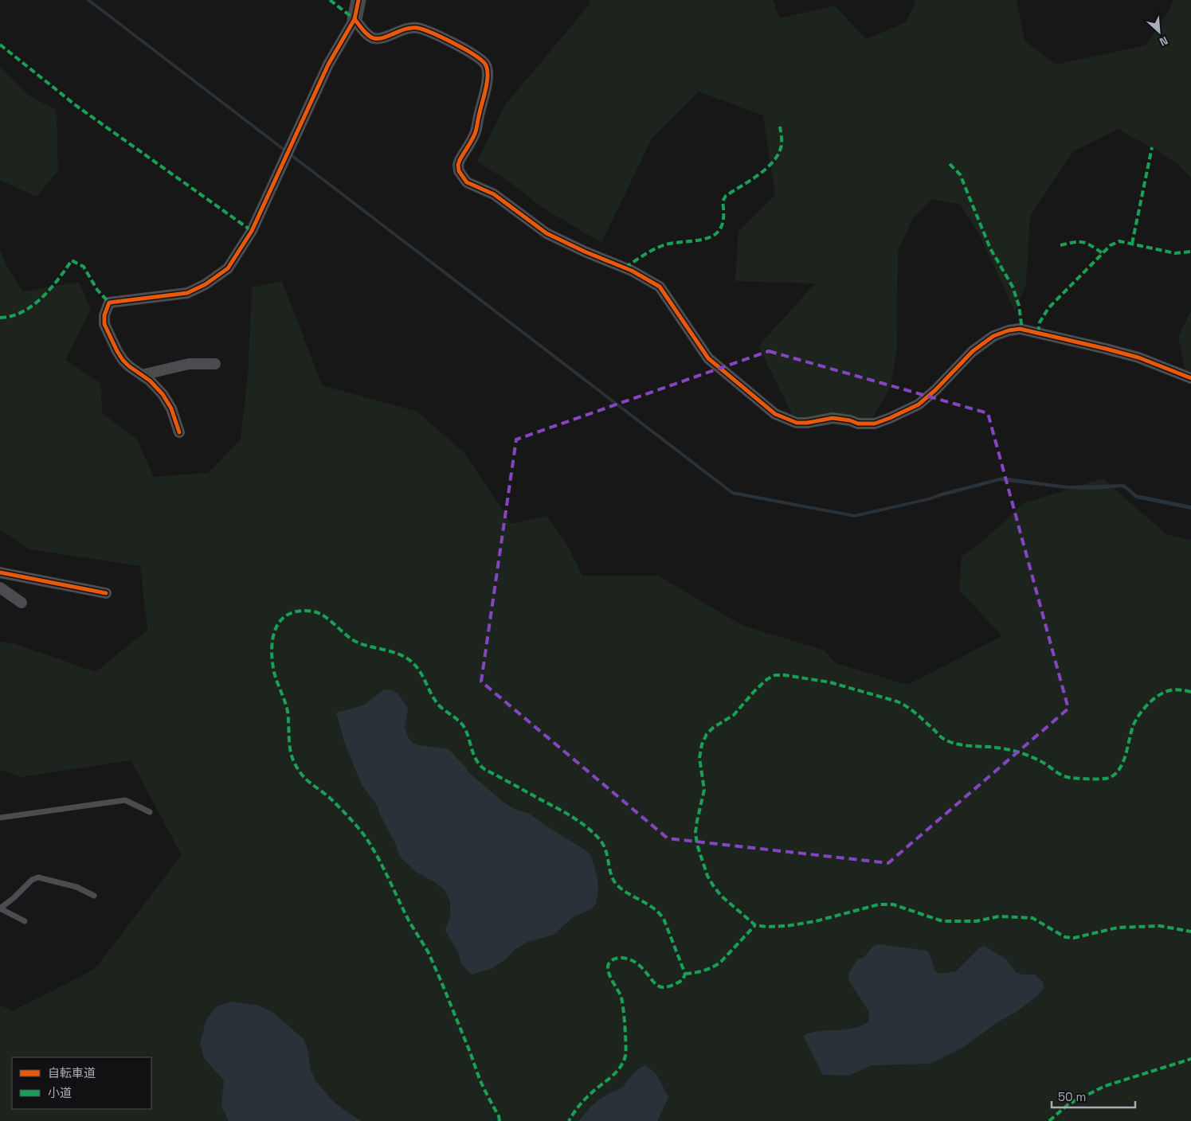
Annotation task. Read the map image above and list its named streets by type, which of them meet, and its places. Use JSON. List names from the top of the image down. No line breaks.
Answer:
{"legend":["自転車道","小道"],"scale_bar":"50 m","north":"bottom right"}
